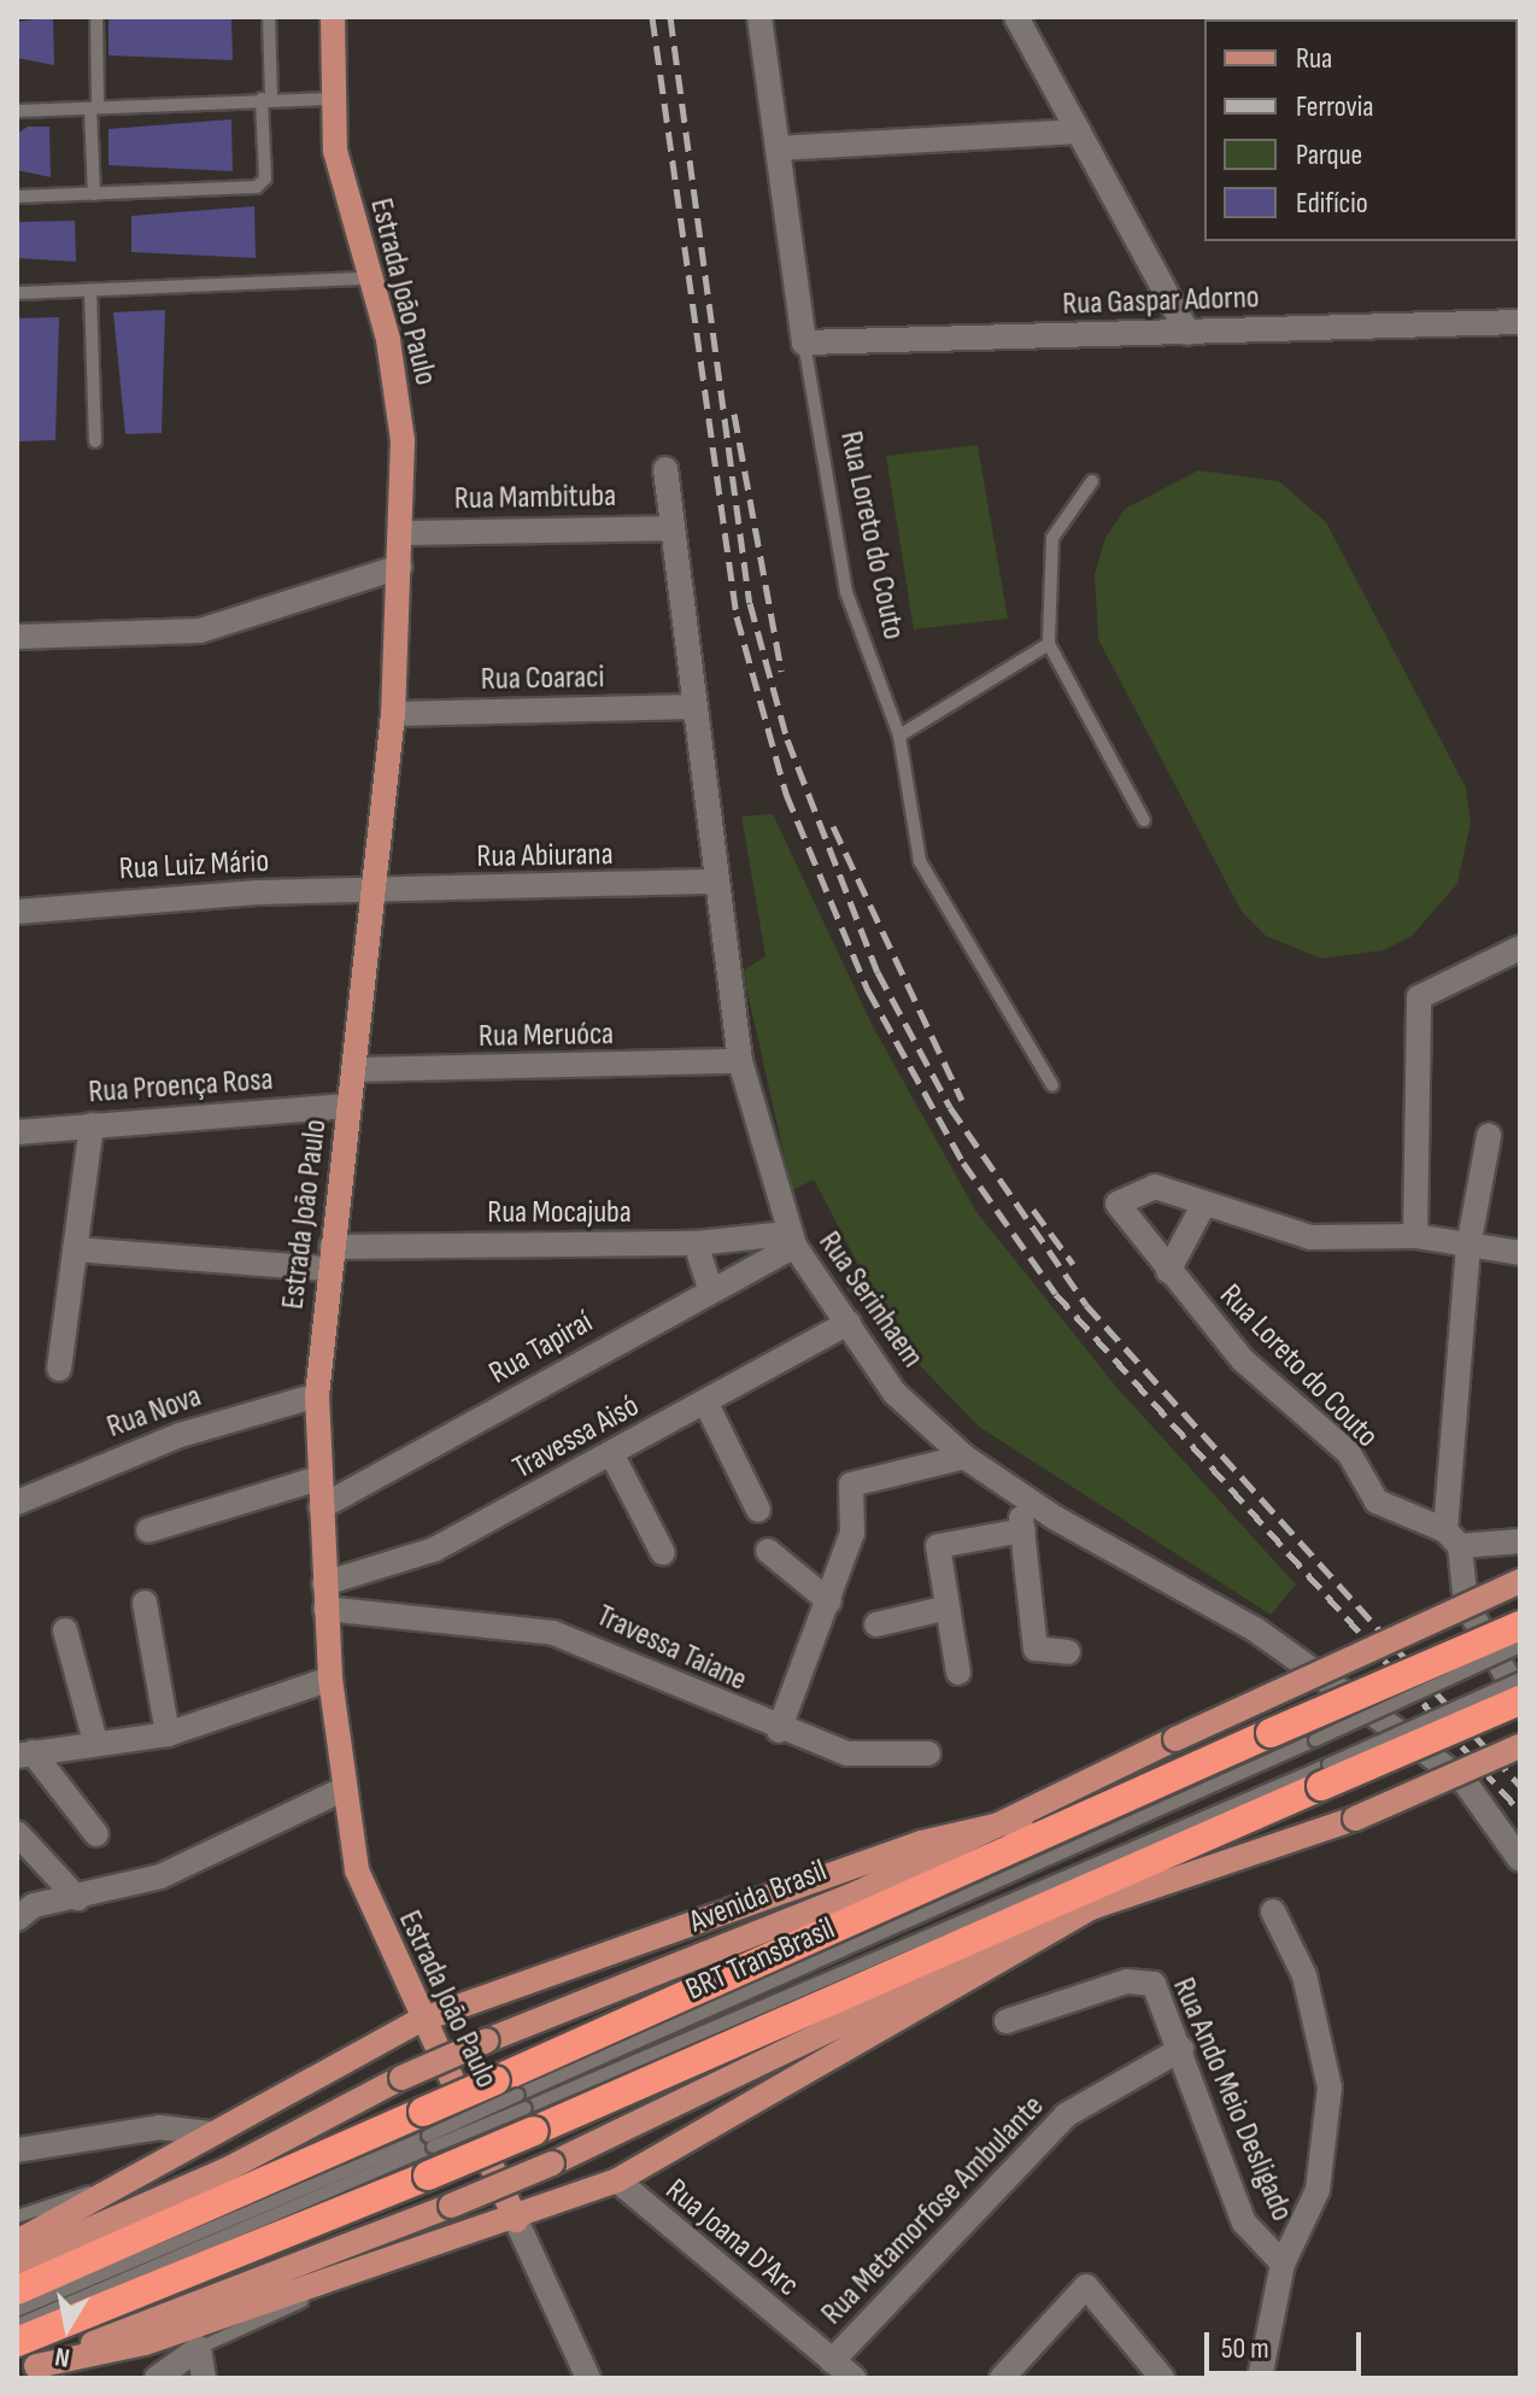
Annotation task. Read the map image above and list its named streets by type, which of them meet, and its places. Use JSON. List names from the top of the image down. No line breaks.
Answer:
{"streets":{"highway":["Avenida Brasil"],"main road":["Estrada João Paulo"],"street":["Rua Gaspar Adorno","Rua Mambituba","Rua Loreto do Couto","Rua Coaraci","Rua Abiurana","Rua Luiz Mário","Rua Meruóca","Rua Proença Rosa","Rua Mocajuba","Rua Serinhaem","Rua Tapiraí","Rua Nova","Travessa Aisó","Travessa Taiane","Rua Ando Meio Desligado","Rua Metamorfose Ambulante","Rua Joana D'Arc"],"lane":["BRT TransBrasil"]},"crossings":[["Estrada João Paulo","Rua Mambituba"],["Estrada João Paulo","Rua Coaraci"],["Estrada João Paulo","Rua Abiurana"],["Estrada João Paulo","Rua Luiz Mário"],["Estrada João Paulo","Rua Meruóca"],["Estrada João Paulo","Rua Proença Rosa"],["Estrada João Paulo","Rua Mocajuba"],["Estrada João Paulo","Rua Tapiraí"],["Estrada João Paulo","Rua Nova"],["Estrada João Paulo","Travessa Aisó"],["Estrada João Paulo","Travessa Taiane"],["Rua Gaspar Adorno","Rua Loreto do Couto"],["Rua Mambituba","Rua Serinhaem"],["Rua Coaraci","Rua Serinhaem"],["Rua Abiurana","Rua Luiz Mário"],["Rua Abiurana","Rua Serinhaem"],["Rua Meruóca","Rua Serinhaem"],["Rua Mocajuba","Rua Serinhaem"],["Rua Mocajuba","Rua Tapiraí"],["Rua Serinhaem","Rua Tapiraí"],["Rua Serinhaem","Travessa Aisó"],["Avenida Brasil","BRT TransBrasil"],["Rua Ando Meio Desligado","Rua Metamorfose Ambulante"],["Rua Metamorfose Ambulante","Rua Joana D'Arc"]],"legend":["Rua","Ferrovia","Parque","Edifício"],"scale_bar":"50 m","north":"bottom"}
